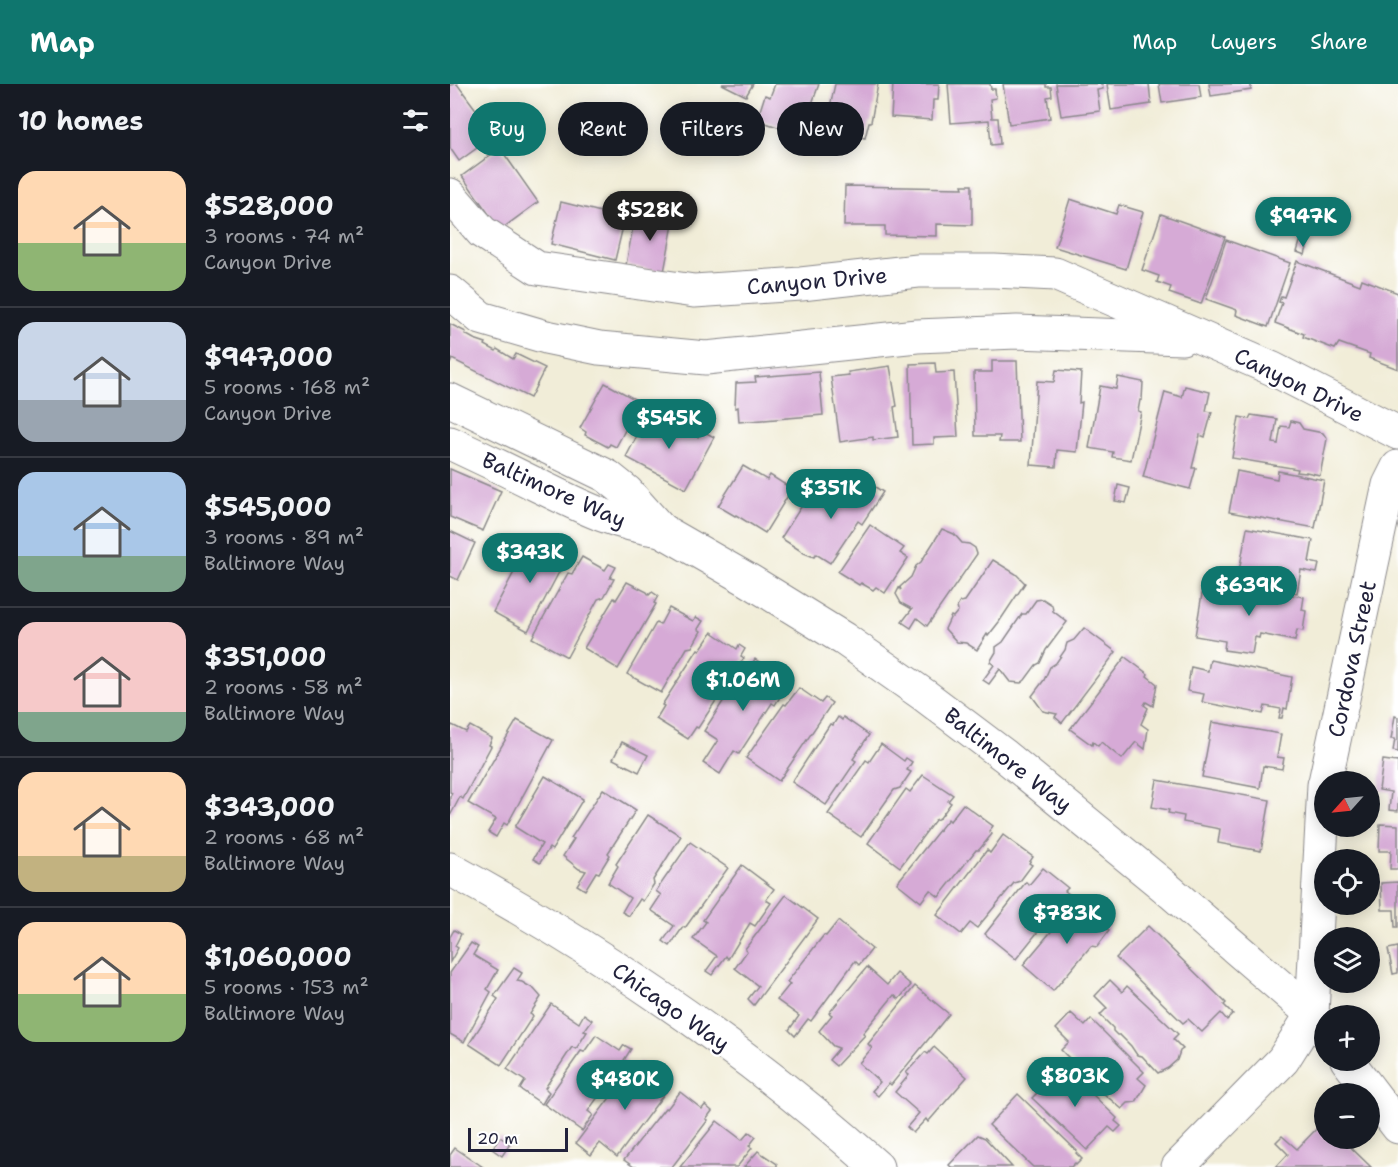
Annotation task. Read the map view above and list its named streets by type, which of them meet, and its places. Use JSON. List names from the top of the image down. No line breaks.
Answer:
{"streets":{"street":["Canyon Drive","Baltimore Way","Cordova Street","Chicago Way"]},"scale_bar":"20 m","north":"bottom left","page":{"header":"Map","nav":["Map","Layers","Share"],"heading":"10 homes","chip":["Buy","Rent","Filters","New"],"list":[{"name":"$528,000","note":"3 rooms · 74 m² · Canyon Drive"},{"name":"$947,000","note":"5 rooms · 168 m² · Canyon Drive"},{"name":"$545,000","note":"3 rooms · 89 m² · Baltimore Way"},{"name":"$351,000","note":"2 rooms · 58 m² · Baltimore Way"},{"name":"$343,000","note":"2 rooms · 68 m² · Baltimore Way"},{"name":"$1,060,000","note":"5 rooms · 153 m² · Baltimore Way"}],"price":["$528K","$947K","$545K","$351K","$343K","$639K","$1.06M","$783K","$803K","$480K"],"map_buttons":["+","−"],"scale":"20 m"}}
